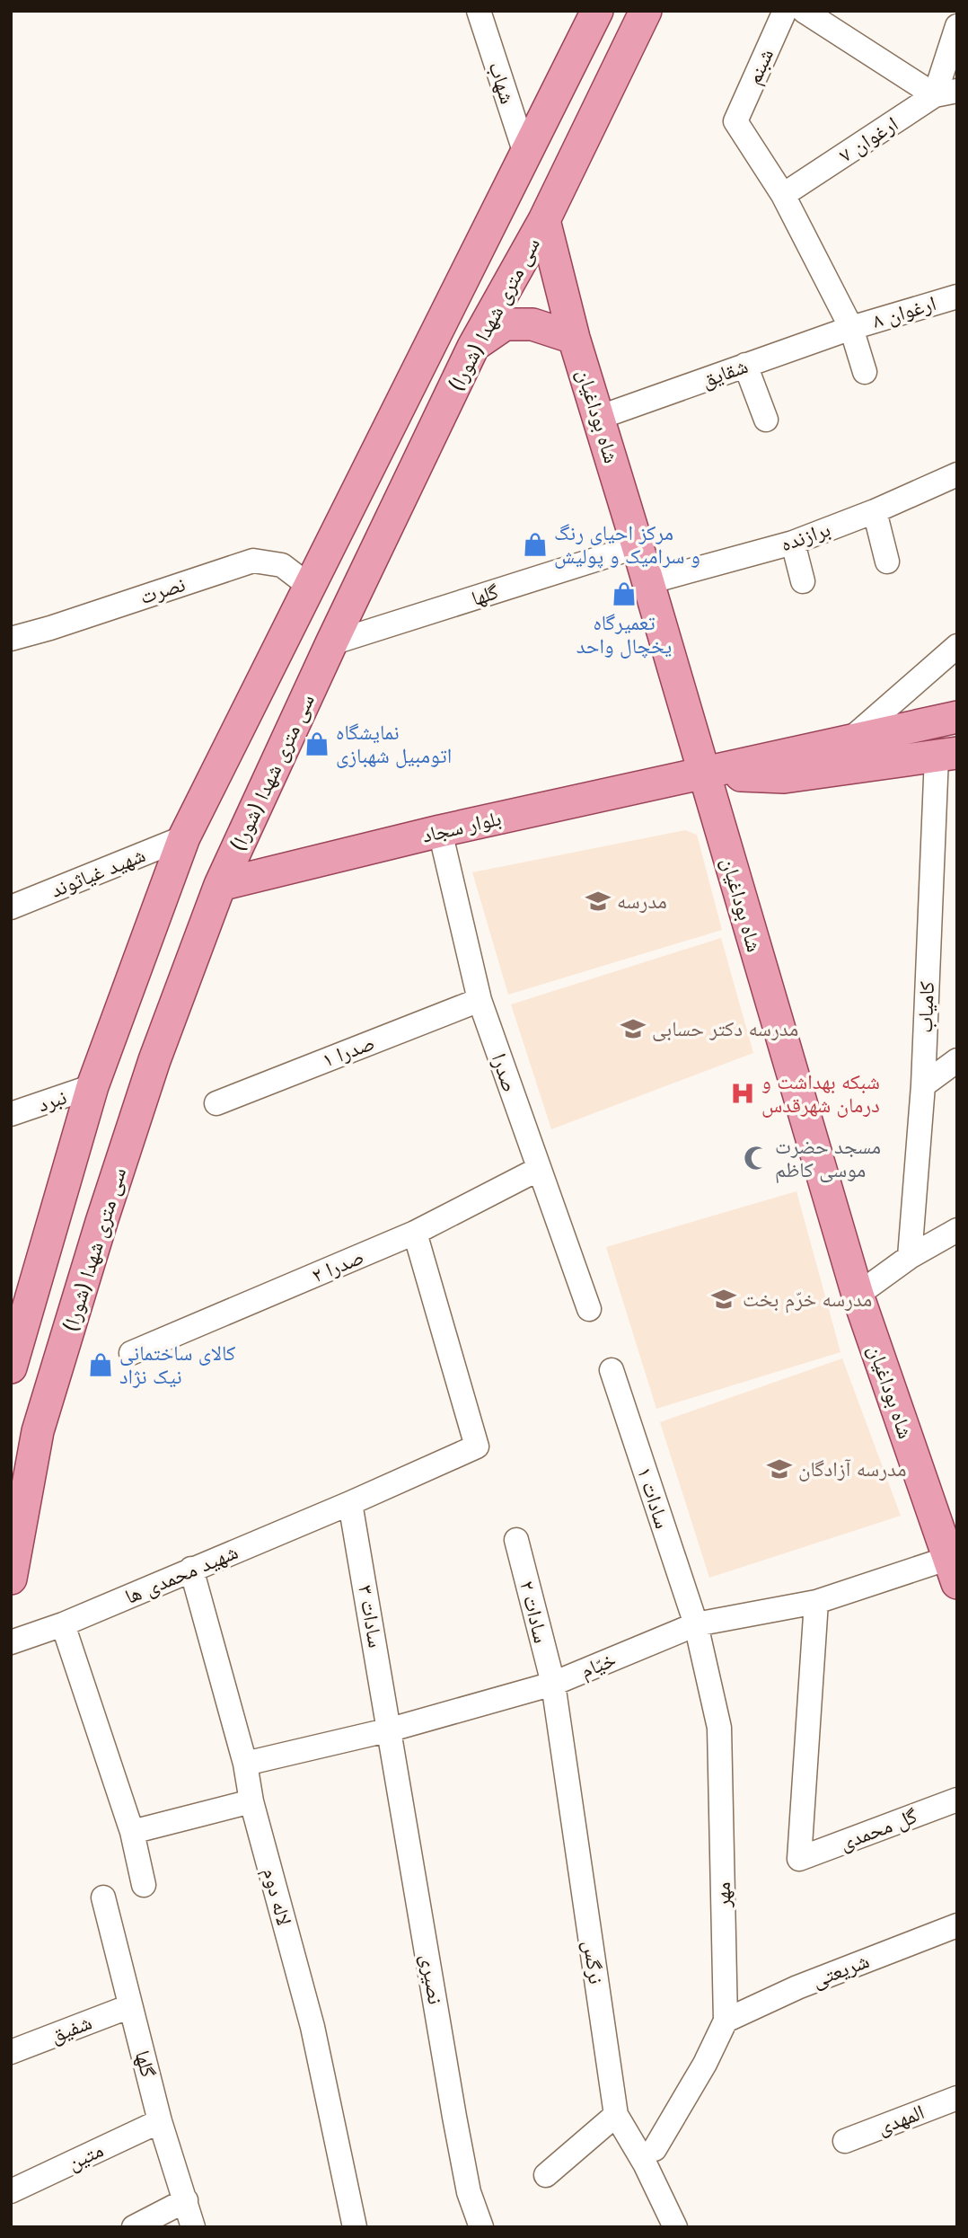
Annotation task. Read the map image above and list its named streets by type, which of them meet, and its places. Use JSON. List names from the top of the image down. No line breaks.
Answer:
{"streets":{"main road":["سی متری شهدا (شورا)","شاه بوداغیان","بلوار سجاد"],"street":["شبنم","شهاب","ارغوان ۷","ارغوان ۸","شقایق","برازنده","نصرت","گلها","شهید غیاثوند","کامیاب","صدرا ۱","صدرا","نبرد","صدرا ۲","سادات ۱","شهید محمدی ها","سادات ۲","سادات ۳","خیّام","گل محمدی","مهر","لاله دوم","نرگس","شریعتی","نصیری","شفیق","المهدی","متین"]},"crossings":[["شبنم","ارغوان ۷"],["شهاب","سی متری شهدا (شورا)"],["ارغوان ۸","شقایق"],["سی متری شهدا (شورا)","شاه بوداغیان"],["سی متری شهدا (شورا)","نصرت"],["سی متری شهدا (شورا)","گلها"],["سی متری شهدا (شورا)","بلوار سجاد"],["سی متری شهدا (شورا)","شهید غیاثوند"],["سی متری شهدا (شورا)","نبرد"],["شقایق","شاه بوداغیان"],["شاه بوداغیان","برازنده"],["شاه بوداغیان","گلها"],["شاه بوداغیان","بلوار سجاد"],["شاه بوداغیان","خیّام"],["گلها","شفیق"],["گلها","متین"],["بلوار سجاد","کامیاب"],["بلوار سجاد","صدرا"],["صدرا ۱","صدرا"],["صدرا","صدرا ۲"],["صدرا ۲","شهید محمدی ها"],["سادات ۱","خیّام"],["سادات ۱","مهر"],["شهید محمدی ها","سادات ۳"],["شهید محمدی ها","لاله دوم"],["سادات ۲","خیّام"],["سادات ۲","نرگس"],["سادات ۳","خیّام"],["سادات ۳","نصیری"],["خیّام","گل محمدی"],["خیّام","مهر"],["خیّام","لاله دوم"],["خیّام","نرگس"],["خیّام","نصیری"],["مهر","شریعتی"]],"places":{"shop":["مرکز احیای رنگ و سرامیک و پولیش","تعمیرگاه یخچال واحد","نمایشگاه اتومبیل شهبازی","کالای ساختمانی نیک نژاد"],"school or university":["مدرسه","مدرسه دکتر حسابی","مدرسه خرّم بخت","مدرسه آزادگان"],"hospital":["شبکه بهداشت و درمان شهرقدس"],"mosque":["مسجد حضرت موسی کاظم"]}}
